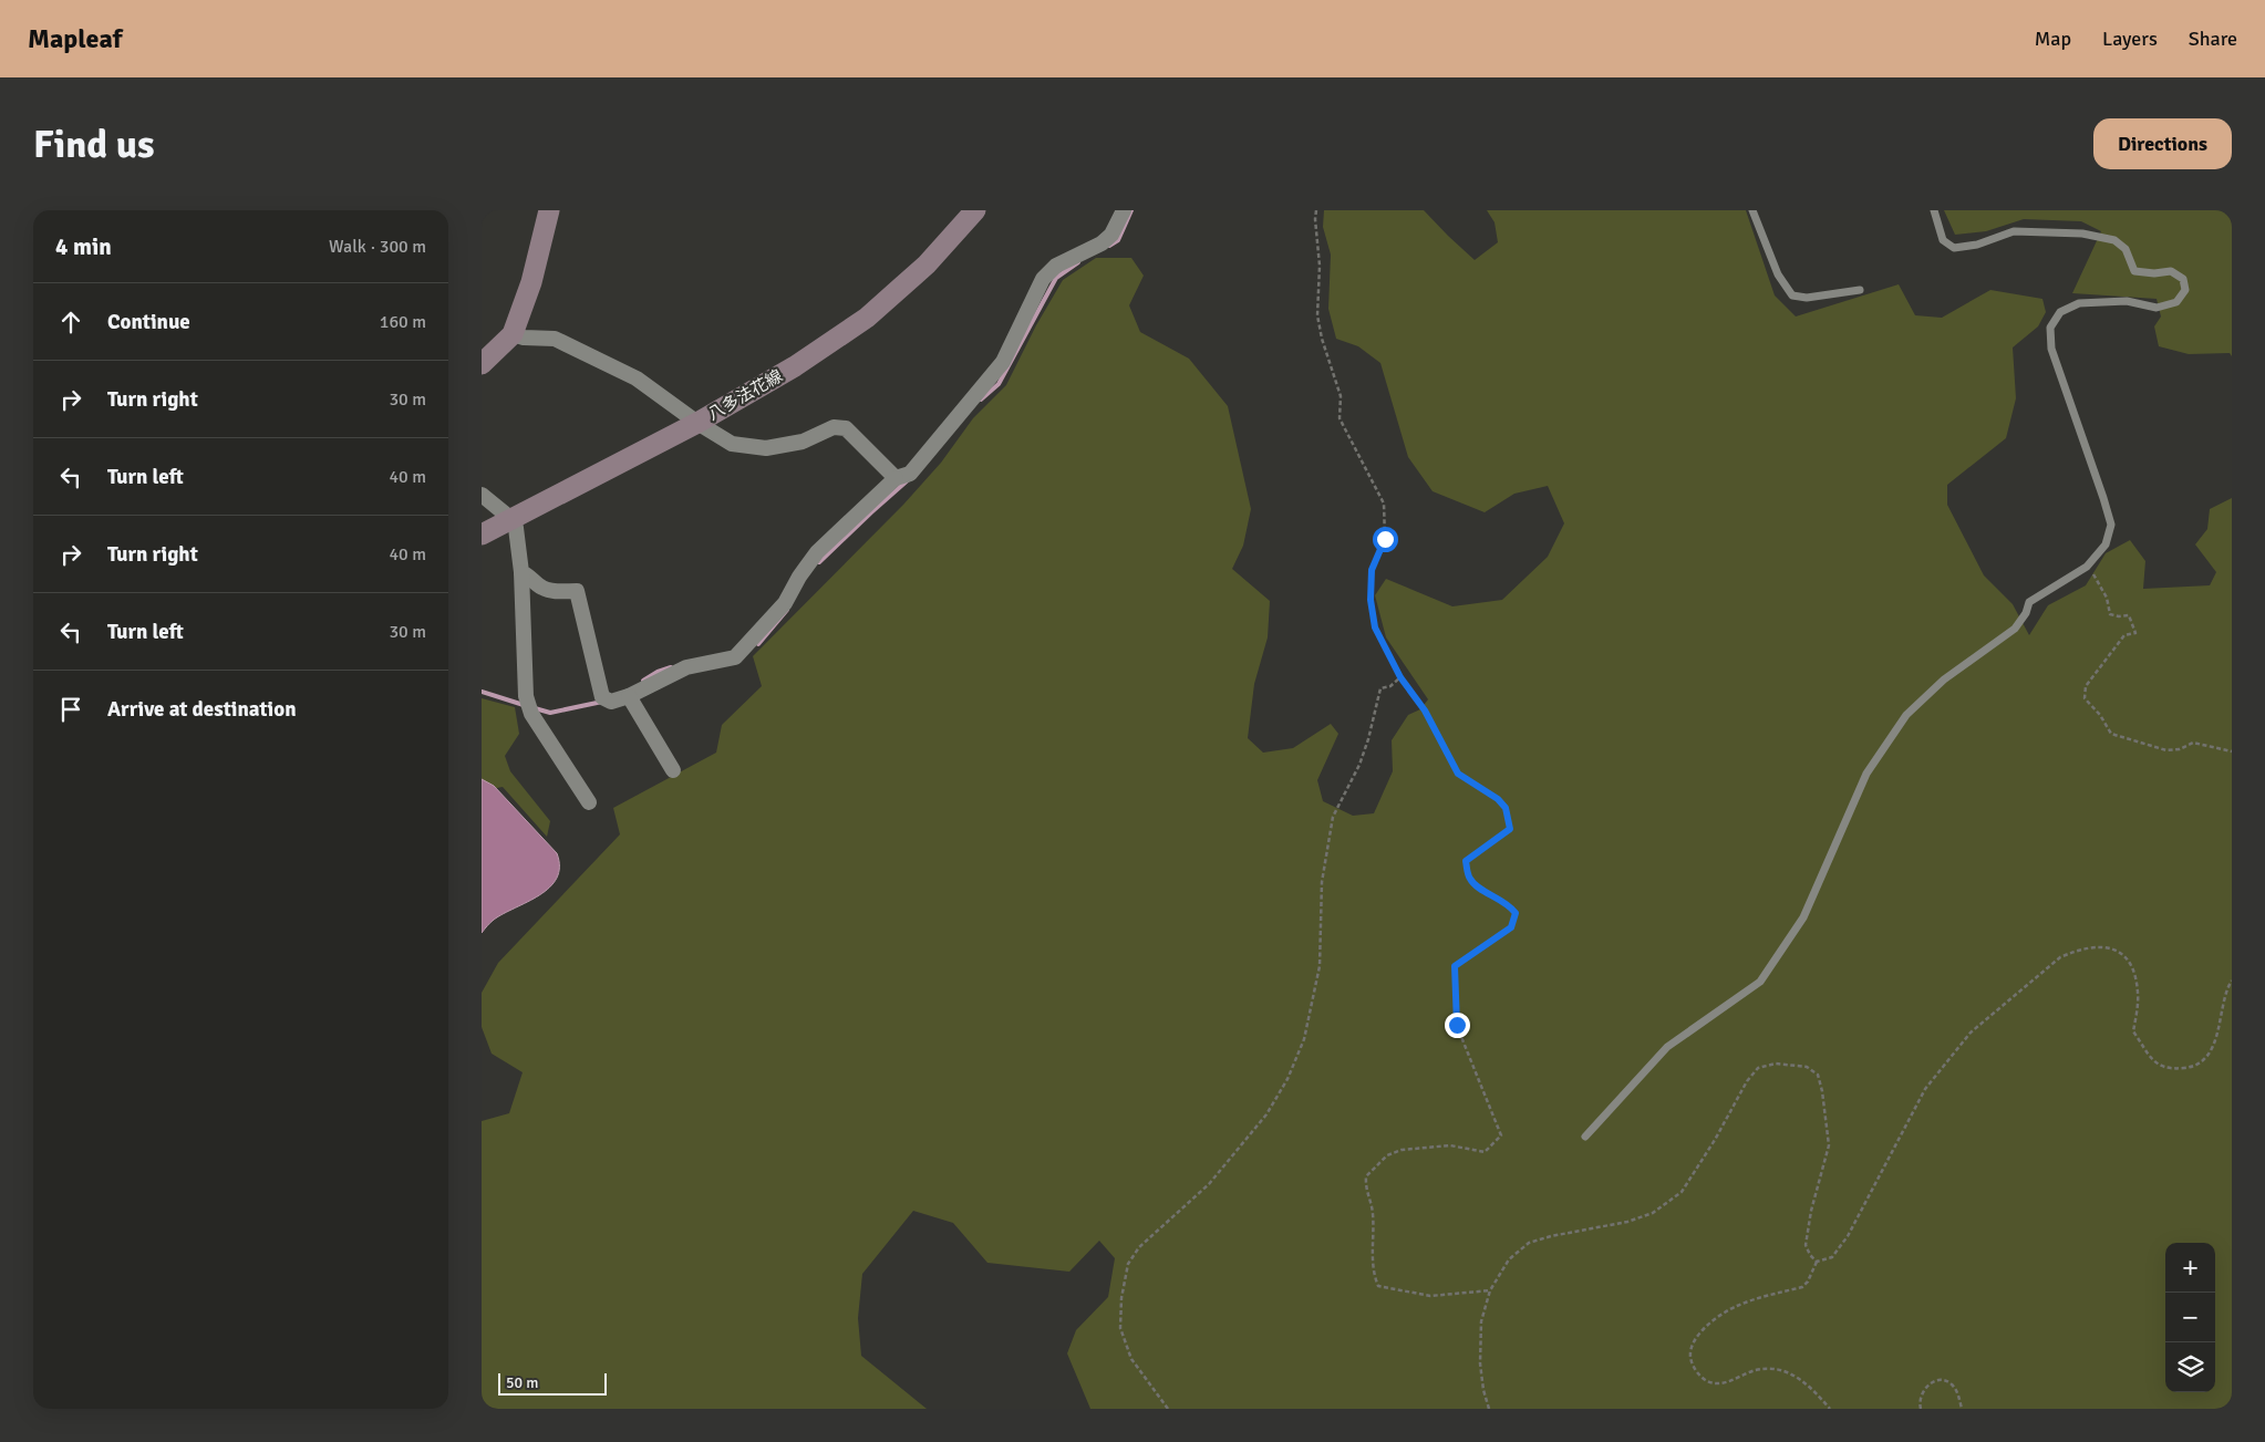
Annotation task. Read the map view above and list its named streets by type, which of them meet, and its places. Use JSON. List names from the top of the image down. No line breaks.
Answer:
{"streets":{"main road":["八多法花線"]},"scale_bar":"50 m","page":{"header":"Mapleaf","nav":["Map","Layers","Share"],"buttons":"Directions","title":"Find us","heading":["4 min","Walk · 300 m"],"list":[["Continue","160 m"],["Turn right","30 m"],["Turn left","40 m"],["Turn right","40 m"],["Turn left","30 m"],"Arrive at destination"],"map_buttons":["+","−"],"scale":"50 m"}}
